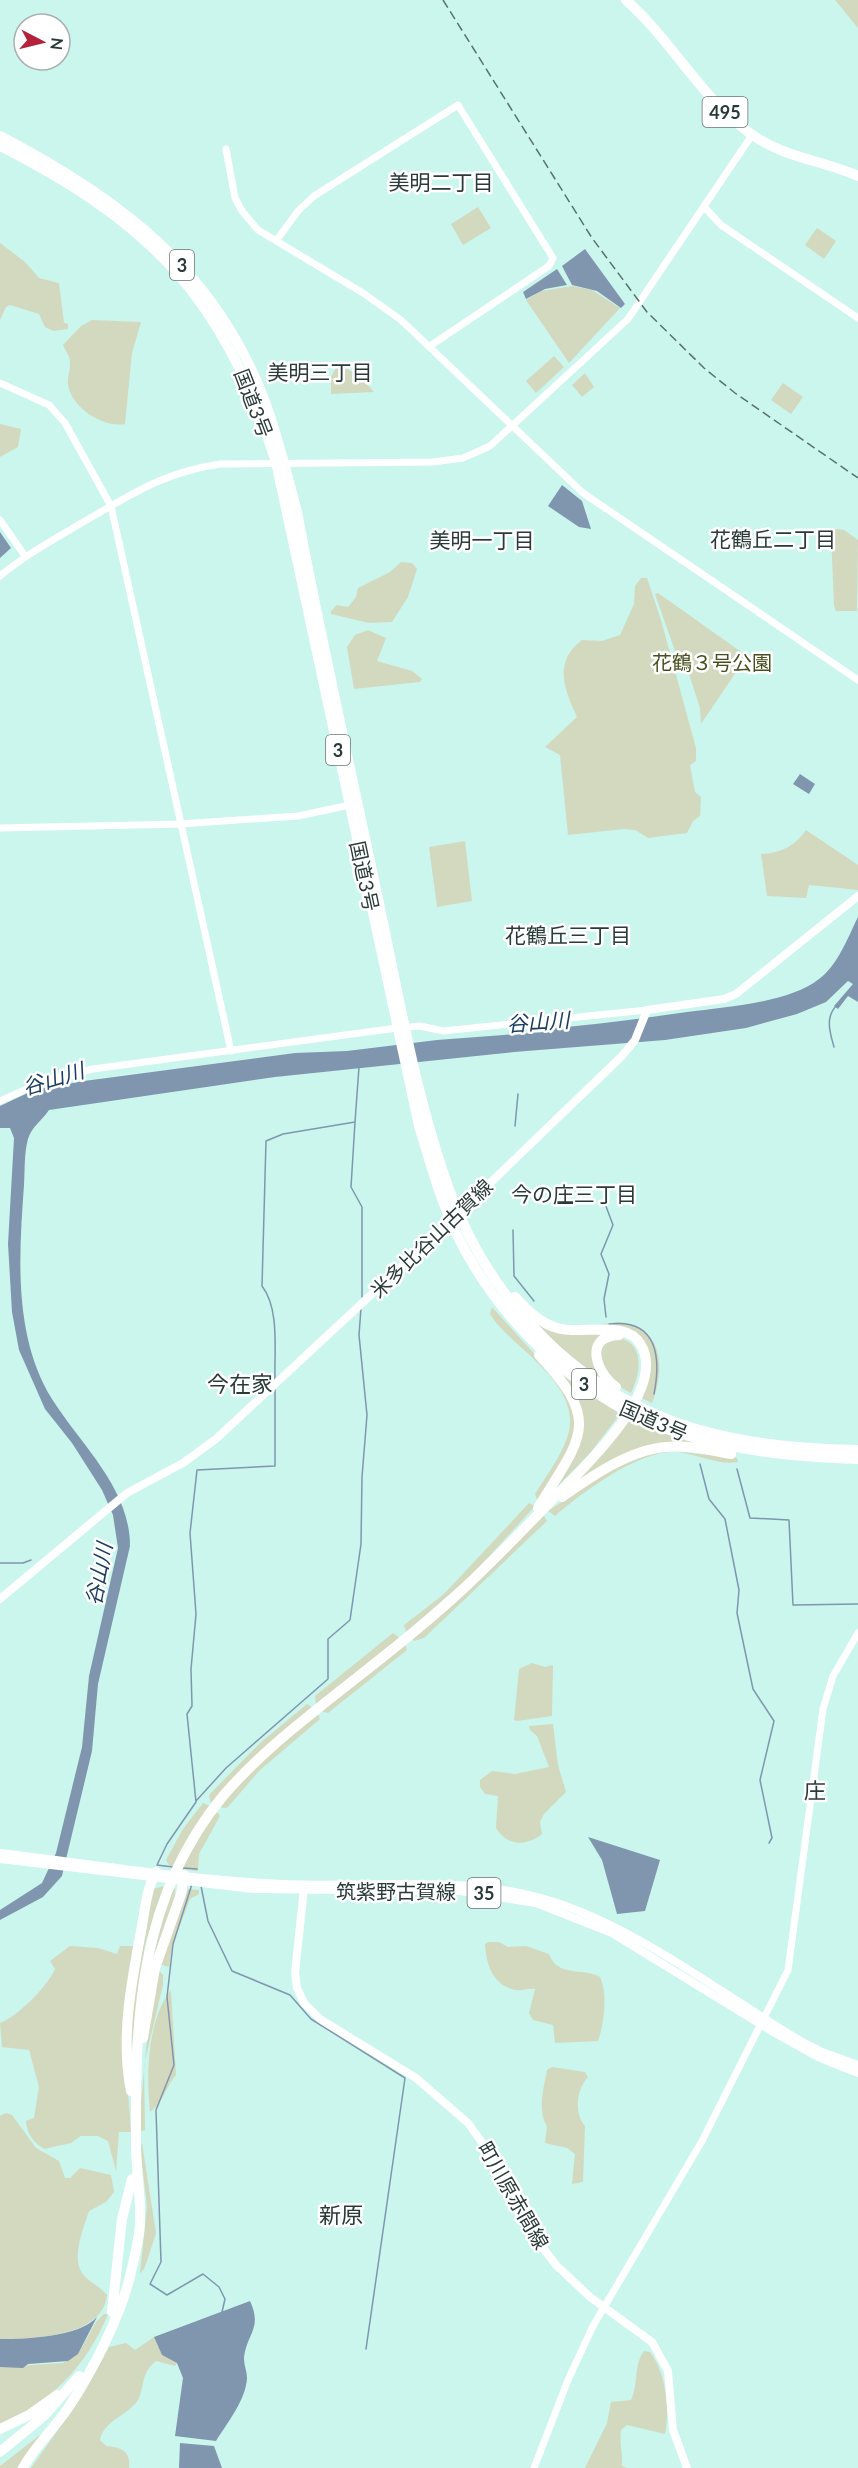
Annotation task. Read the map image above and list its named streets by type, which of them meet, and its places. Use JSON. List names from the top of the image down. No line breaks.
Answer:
{"streets":{"highway":["495","3","国道3号"],"main road":["米多比谷山古賀線","筑紫野古賀線","35","町川原赤間線"]},"crossings":[["3","国道3号"],["国道3号","米多比谷山古賀線"],["筑紫野古賀線","町川原赤間線"]],"districts":["美明二丁目","美明三丁目","花鶴丘二丁目","美明一丁目","花鶴丘三丁目","今の庄三丁目","今在家","庄","新原"],"water":["谷山川"],"parks":["花鶴３号公園"],"north":"right"}
